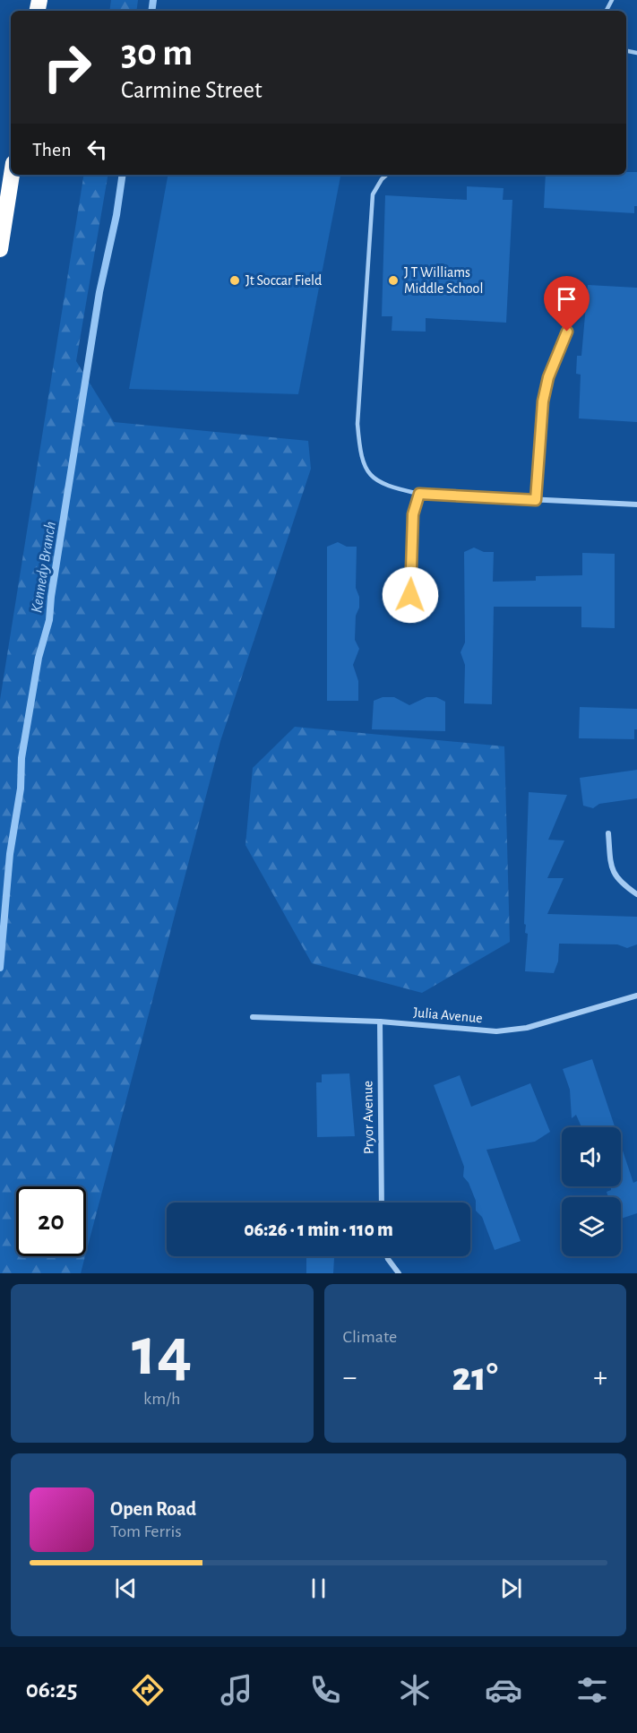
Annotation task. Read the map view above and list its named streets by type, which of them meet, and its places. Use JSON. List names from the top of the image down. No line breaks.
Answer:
{"streets":{"street":["Julia Avenue","Pryor Avenue"]},"crossings":[["Julia Avenue","Pryor Avenue"]],"water":["Kennedy Branch"],"places":["Jt Soccar Field","J T Williams Middle School"],"page":{"turn":["30 m","Carmine Street"],"then":"Then","limit":"20","trip":"06:26 · 1 min · 110 m","tile":[["14","km/h"],"Climate"],"heat":["−","21°","+"],"song":["Open Road","Tom Ferris"],"tabs":"06:25"}}
